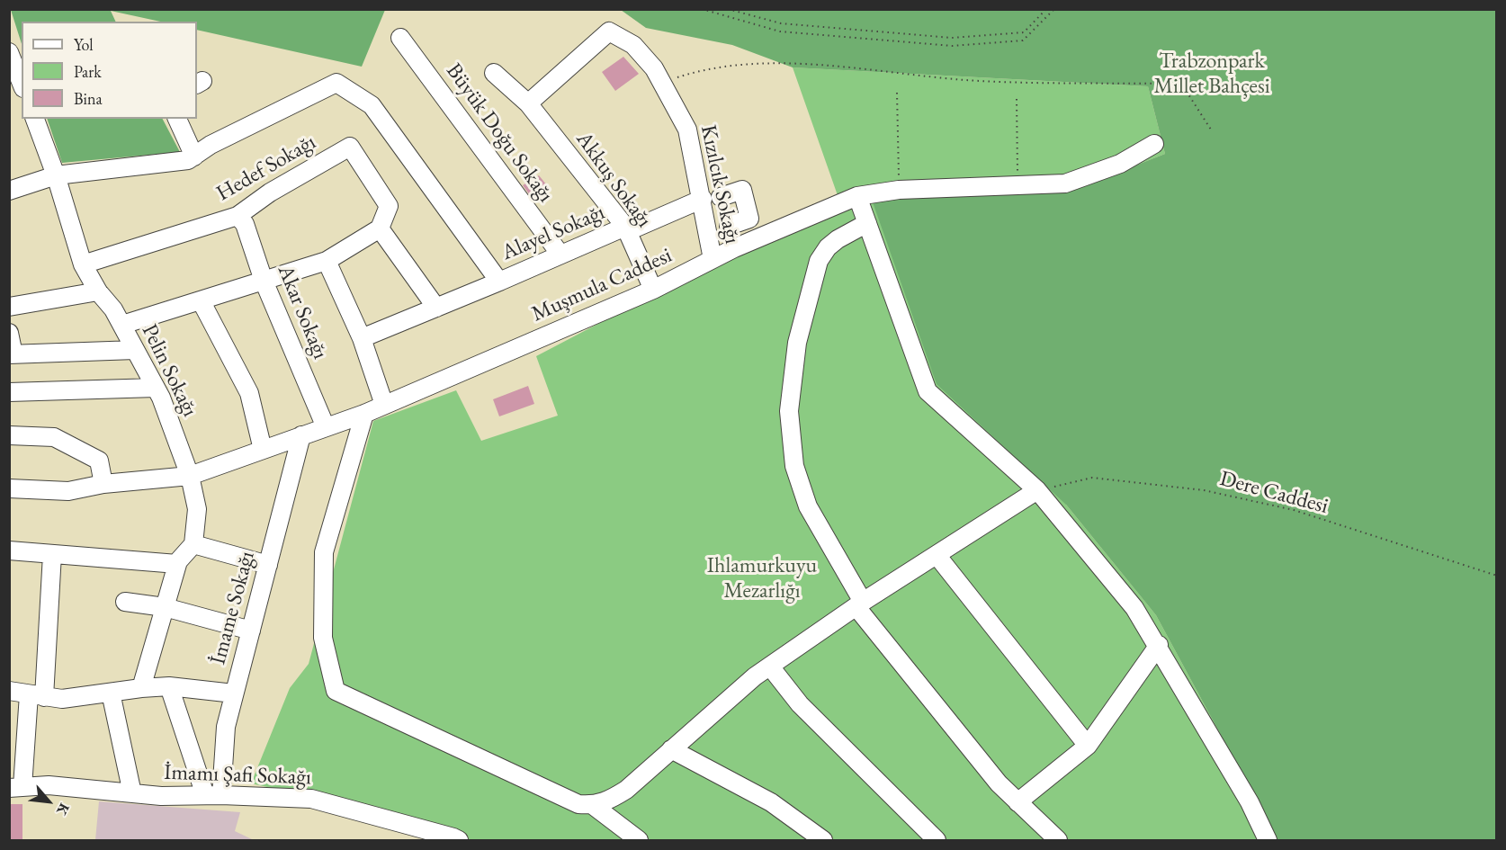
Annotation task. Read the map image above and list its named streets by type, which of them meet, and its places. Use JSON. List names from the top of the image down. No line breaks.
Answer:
{"streets":{"street":["Büyük Doğu Sokağı","Hedef Sokağı","Akkuş Sokağı","Kızılcık Sokağı","Alayel Sokağı","Muşmula Caddesi","Akar Sokağı","Pelin Sokağı","İmame Sokağı","İmamı Şafi Sokağı"],"path":["Dere Caddesi"]},"crossings":[["Büyük Doğu Sokağı","Alayel Sokağı"],["Hedef Sokağı","Akar Sokağı"],["Hedef Sokağı","Pelin Sokağı"],["Akkuş Sokağı","Kızılcık Sokağı"],["Akkuş Sokağı","Alayel Sokağı"],["Akkuş Sokağı","Muşmula Caddesi"],["Kızılcık Sokağı","Alayel Sokağı"],["Kızılcık Sokağı","Muşmula Caddesi"],["İmame Sokağı","İmamı Şafi Sokağı"]],"parks":["Trabzonpark Millet Bahçesi","Ihlamurkuyu Mezarlığı"],"legend":["Yol","Park","Bina"],"north":"bottom right"}
